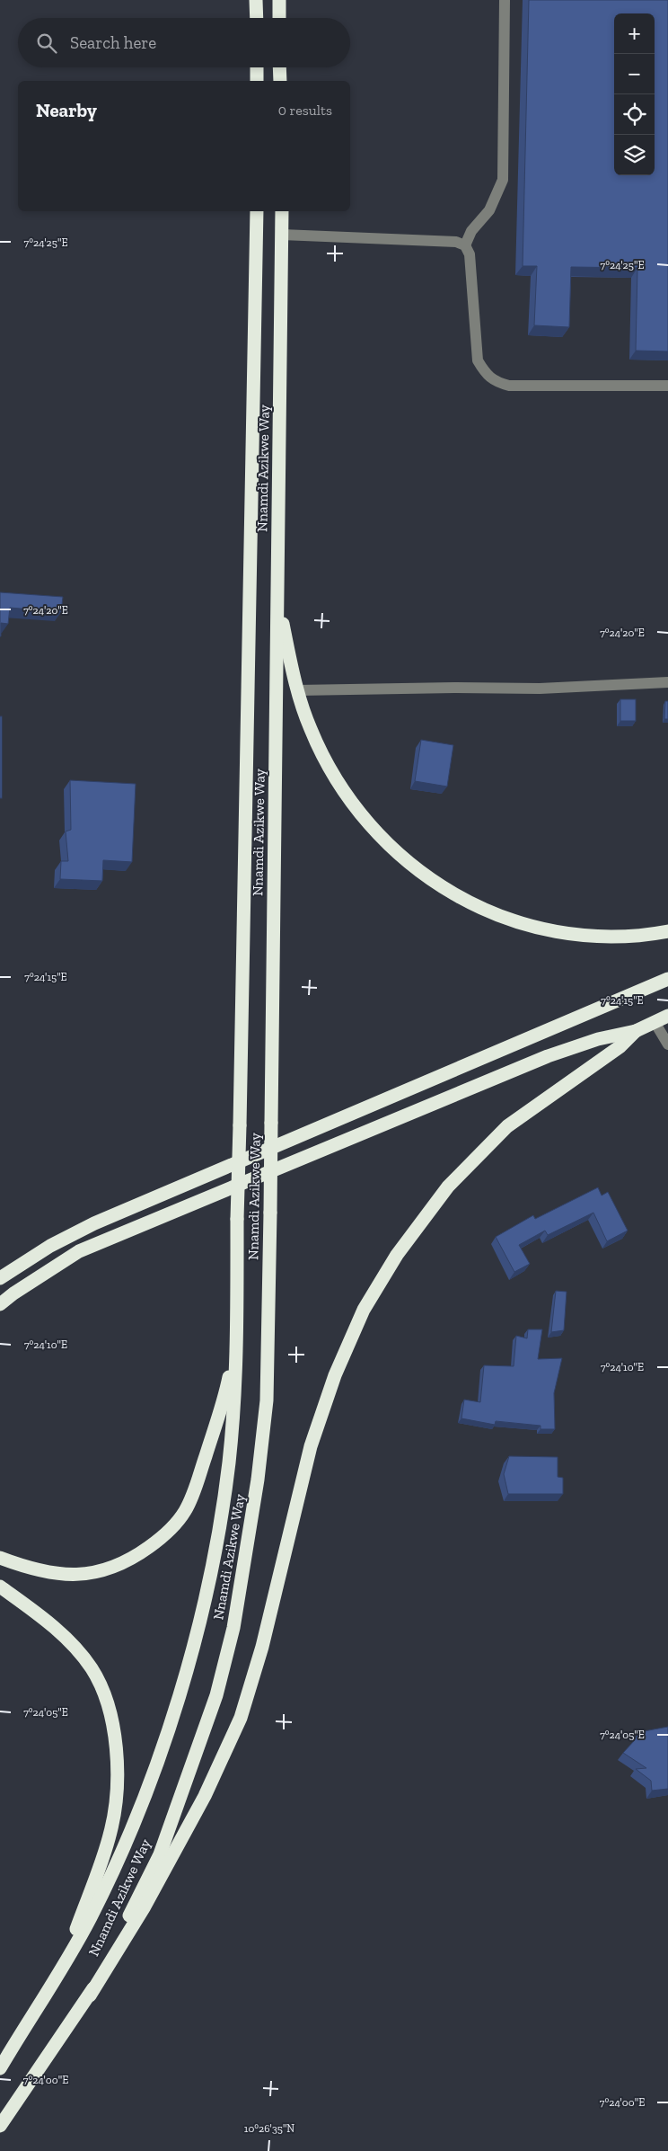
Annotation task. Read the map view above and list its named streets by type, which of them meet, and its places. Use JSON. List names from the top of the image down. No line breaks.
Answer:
{"streets":{"highway":["Nnamdi Azikwe Way"]},"page":{"map_buttons":["+","−"],"search":"Search here","heading":["Nearby","0 results"]},"coordinates":["7°24'25\"E","7°24'20\"E","7°24'15\"E","7°24'10\"E","7°24'05\"E","7°24'00\"E","10°26'35\"N"]}
